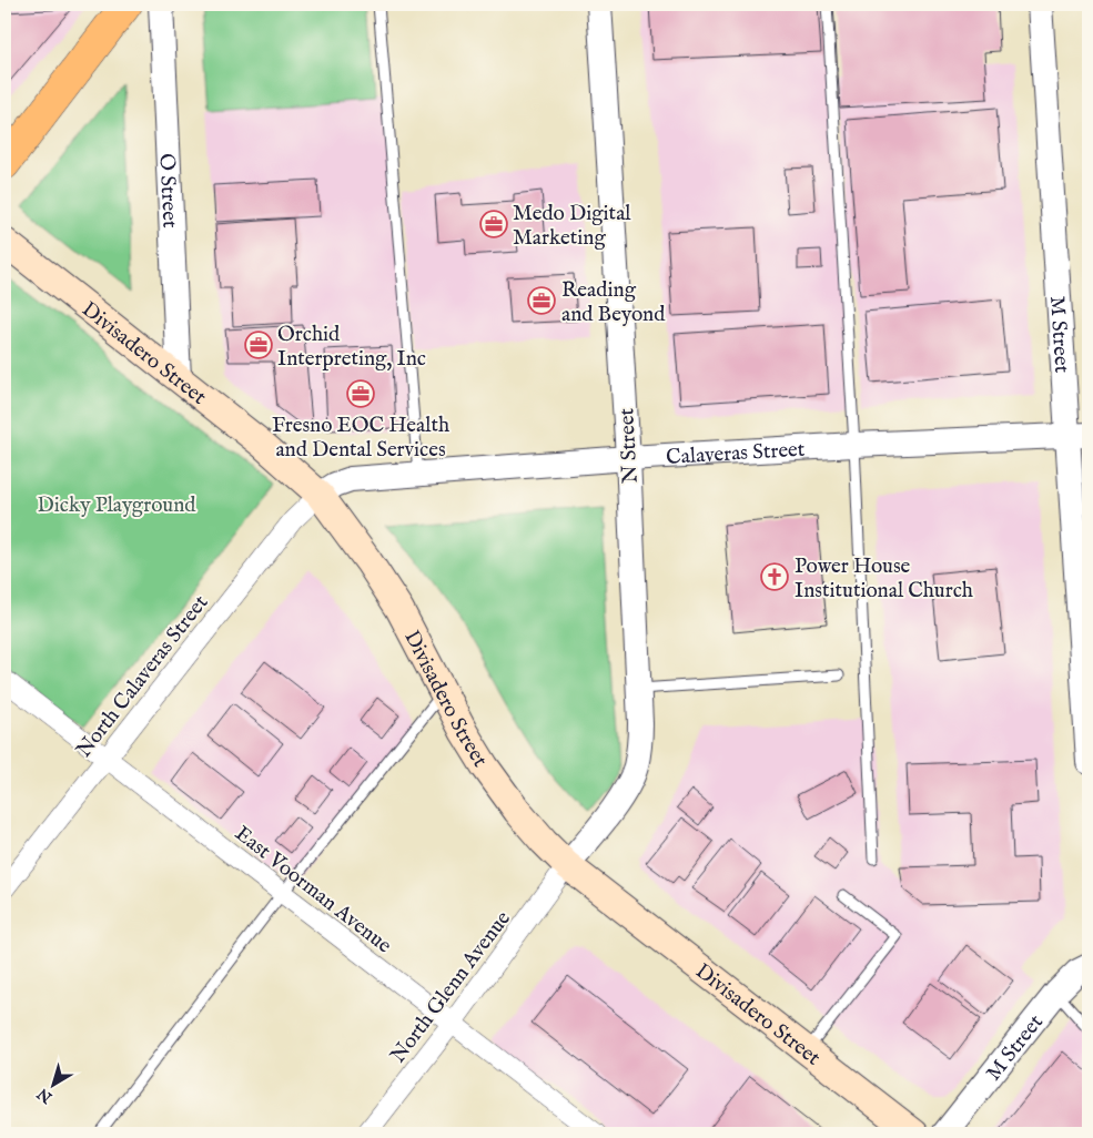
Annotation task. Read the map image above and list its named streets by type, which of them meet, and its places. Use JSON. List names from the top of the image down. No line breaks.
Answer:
{"streets":{"main road":["Divisadero Street"],"street":["O Street","M Street","N Street","Calaveras Street","North Calaveras Street","East Voorman Avenue","North Glenn Avenue"]},"crossings":[["O Street","Divisadero Street"],["M Street","Calaveras Street"],["Divisadero Street","N Street"],["Divisadero Street","Calaveras Street"],["Divisadero Street","North Calaveras Street"],["Divisadero Street","North Glenn Avenue"],["N Street","Calaveras Street"],["N Street","North Glenn Avenue"],["Calaveras Street","North Calaveras Street"],["North Calaveras Street","East Voorman Avenue"],["East Voorman Avenue","North Glenn Avenue"]],"parks":["Dicky Playground"],"places":{"office":["Medo Digital Marketing","Reading and Beyond","Orchid Interpreting, Inc","Fresno EOC Health and Dental Services"],"church":["Power House Institutional Church"]},"north":"bottom left"}
